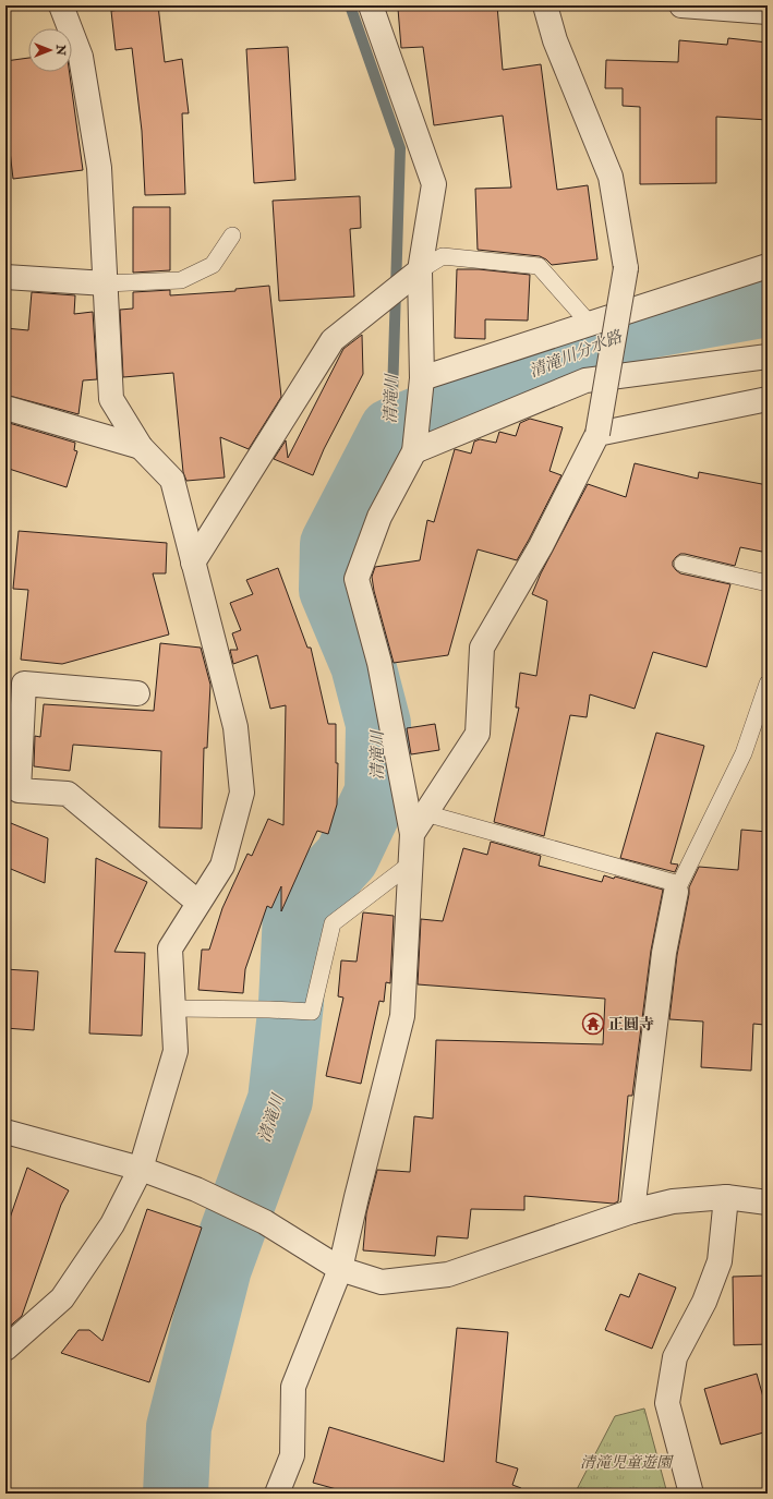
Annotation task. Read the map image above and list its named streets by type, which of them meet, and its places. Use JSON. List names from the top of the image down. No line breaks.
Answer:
{"water":["清滝川分水路","清滝川"],"parks":["清滝児童遊園"],"places":{"temple":["正圓寺"]},"north":"right"}
